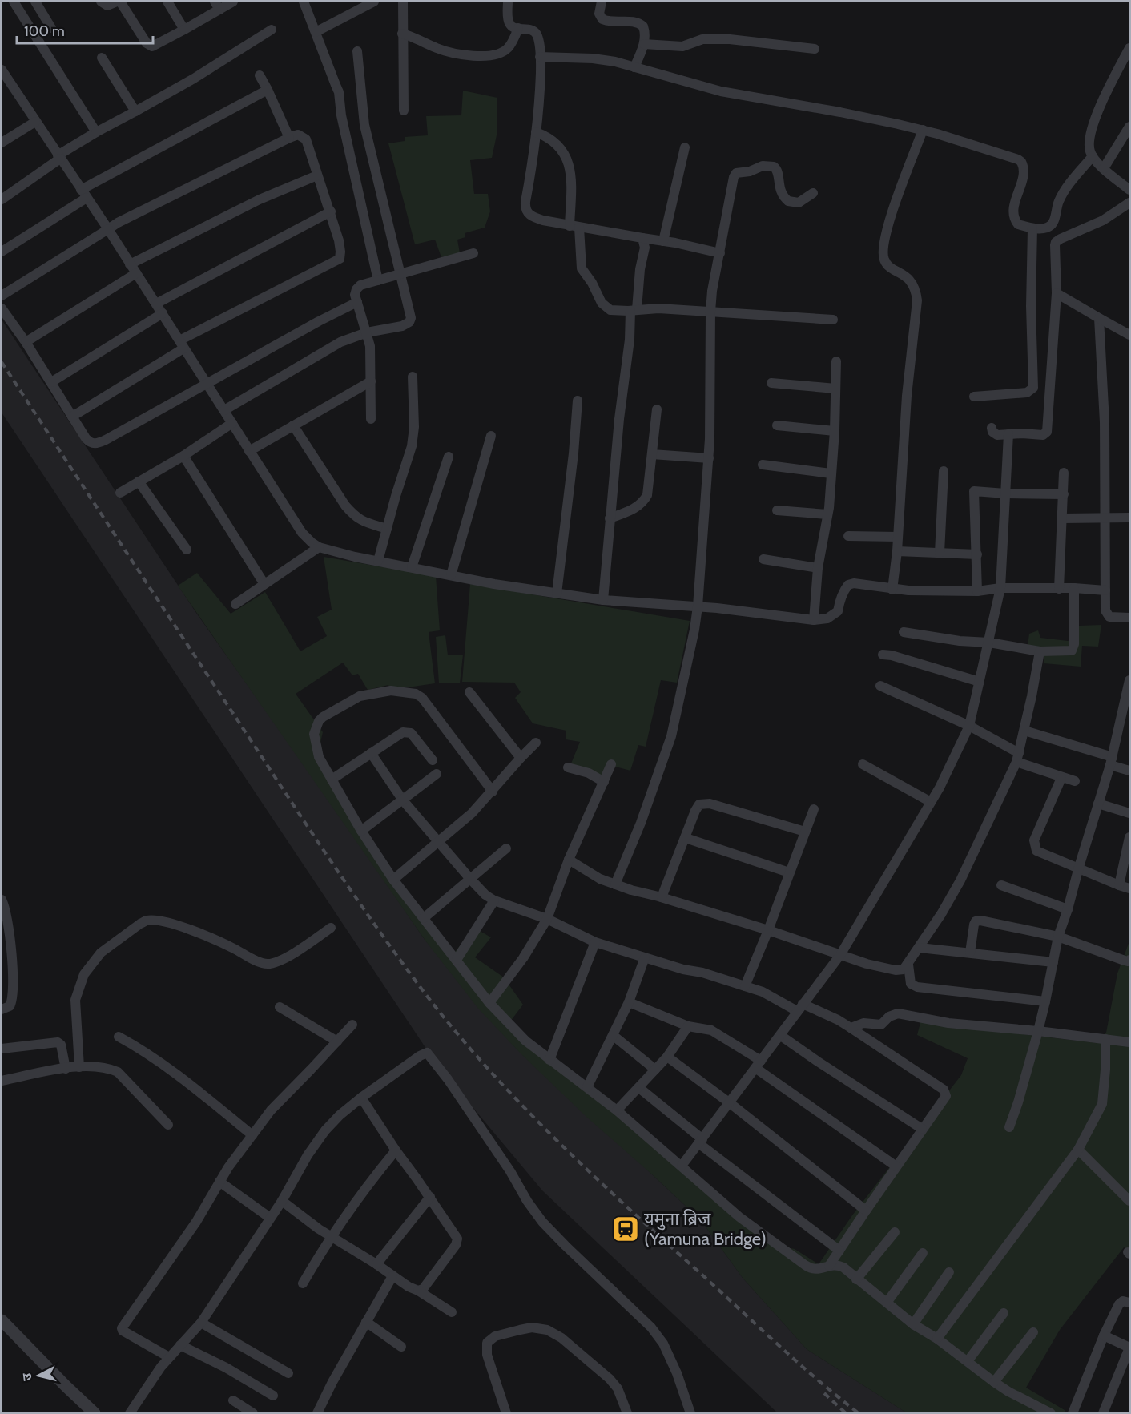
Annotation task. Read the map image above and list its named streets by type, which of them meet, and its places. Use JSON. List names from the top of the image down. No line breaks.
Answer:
{"places":{"station":["यमुना ब्रिज (Yamuna Bridge)"]},"scale_bar":"100 m","north":"left"}
